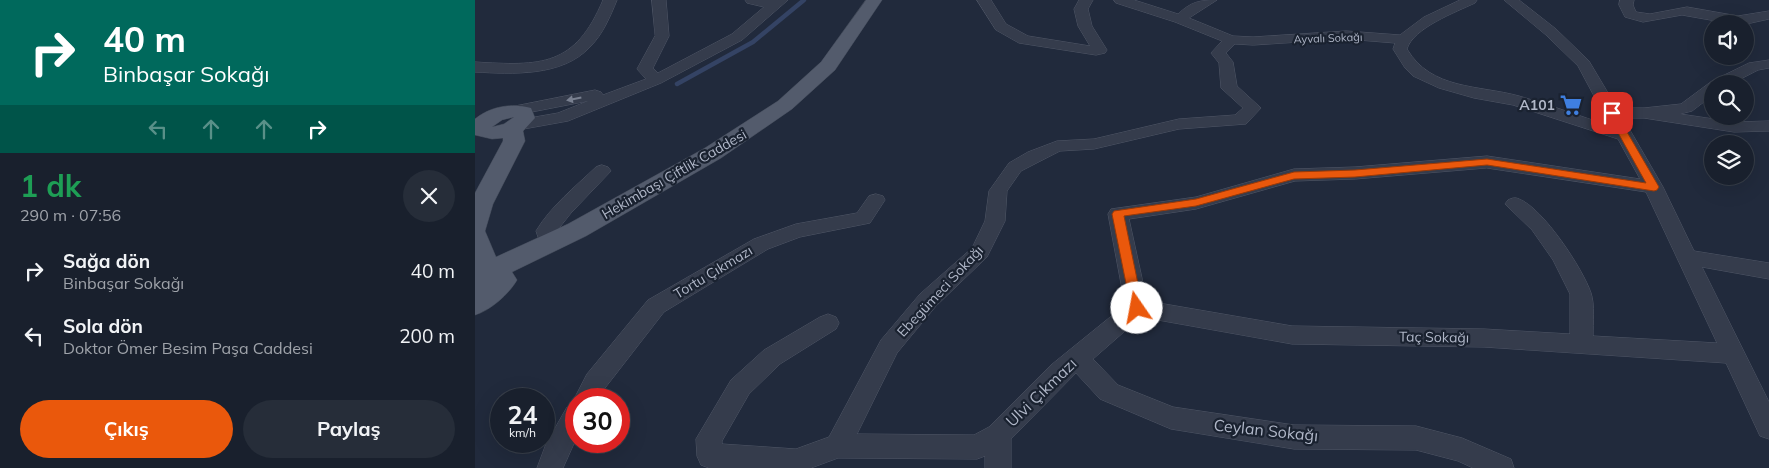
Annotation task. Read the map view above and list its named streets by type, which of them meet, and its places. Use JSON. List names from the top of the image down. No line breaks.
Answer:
{"streets":{"main road":["Hekimbaşı Çiftlik Caddesi"],"street":["Ayvalı Sokağı","Tortu Çıkmazı","Ebegümeci Sokağı","Taç Sokağı","Ulvi Çıkmazı","Ceylan Sokağı"]},"crossings":[["Ayvalı Sokağı","Ebegümeci Sokağı"],["Ebegümeci Sokağı","Ulvi Çıkmazı"],["Taç Sokağı","Ulvi Çıkmazı"],["Ulvi Çıkmazı","Ceylan Sokağı"]],"places":{"supermarket":["A101"]},"page":{"turn":["40 m","Binbaşar Sokağı"],"heading":["1 dk","290 m · 07:56"],"list":[{"name":"Sağa dön","note":"Binbaşar Sokağı","value":"40 m"},{"name":"Sola dön","note":"Doktor Ömer Besim Paşa Caddesi","value":"200 m"}],"speed":"24 km/h","limit":"30","buttons":["Çıkış","Paylaş"]}}
